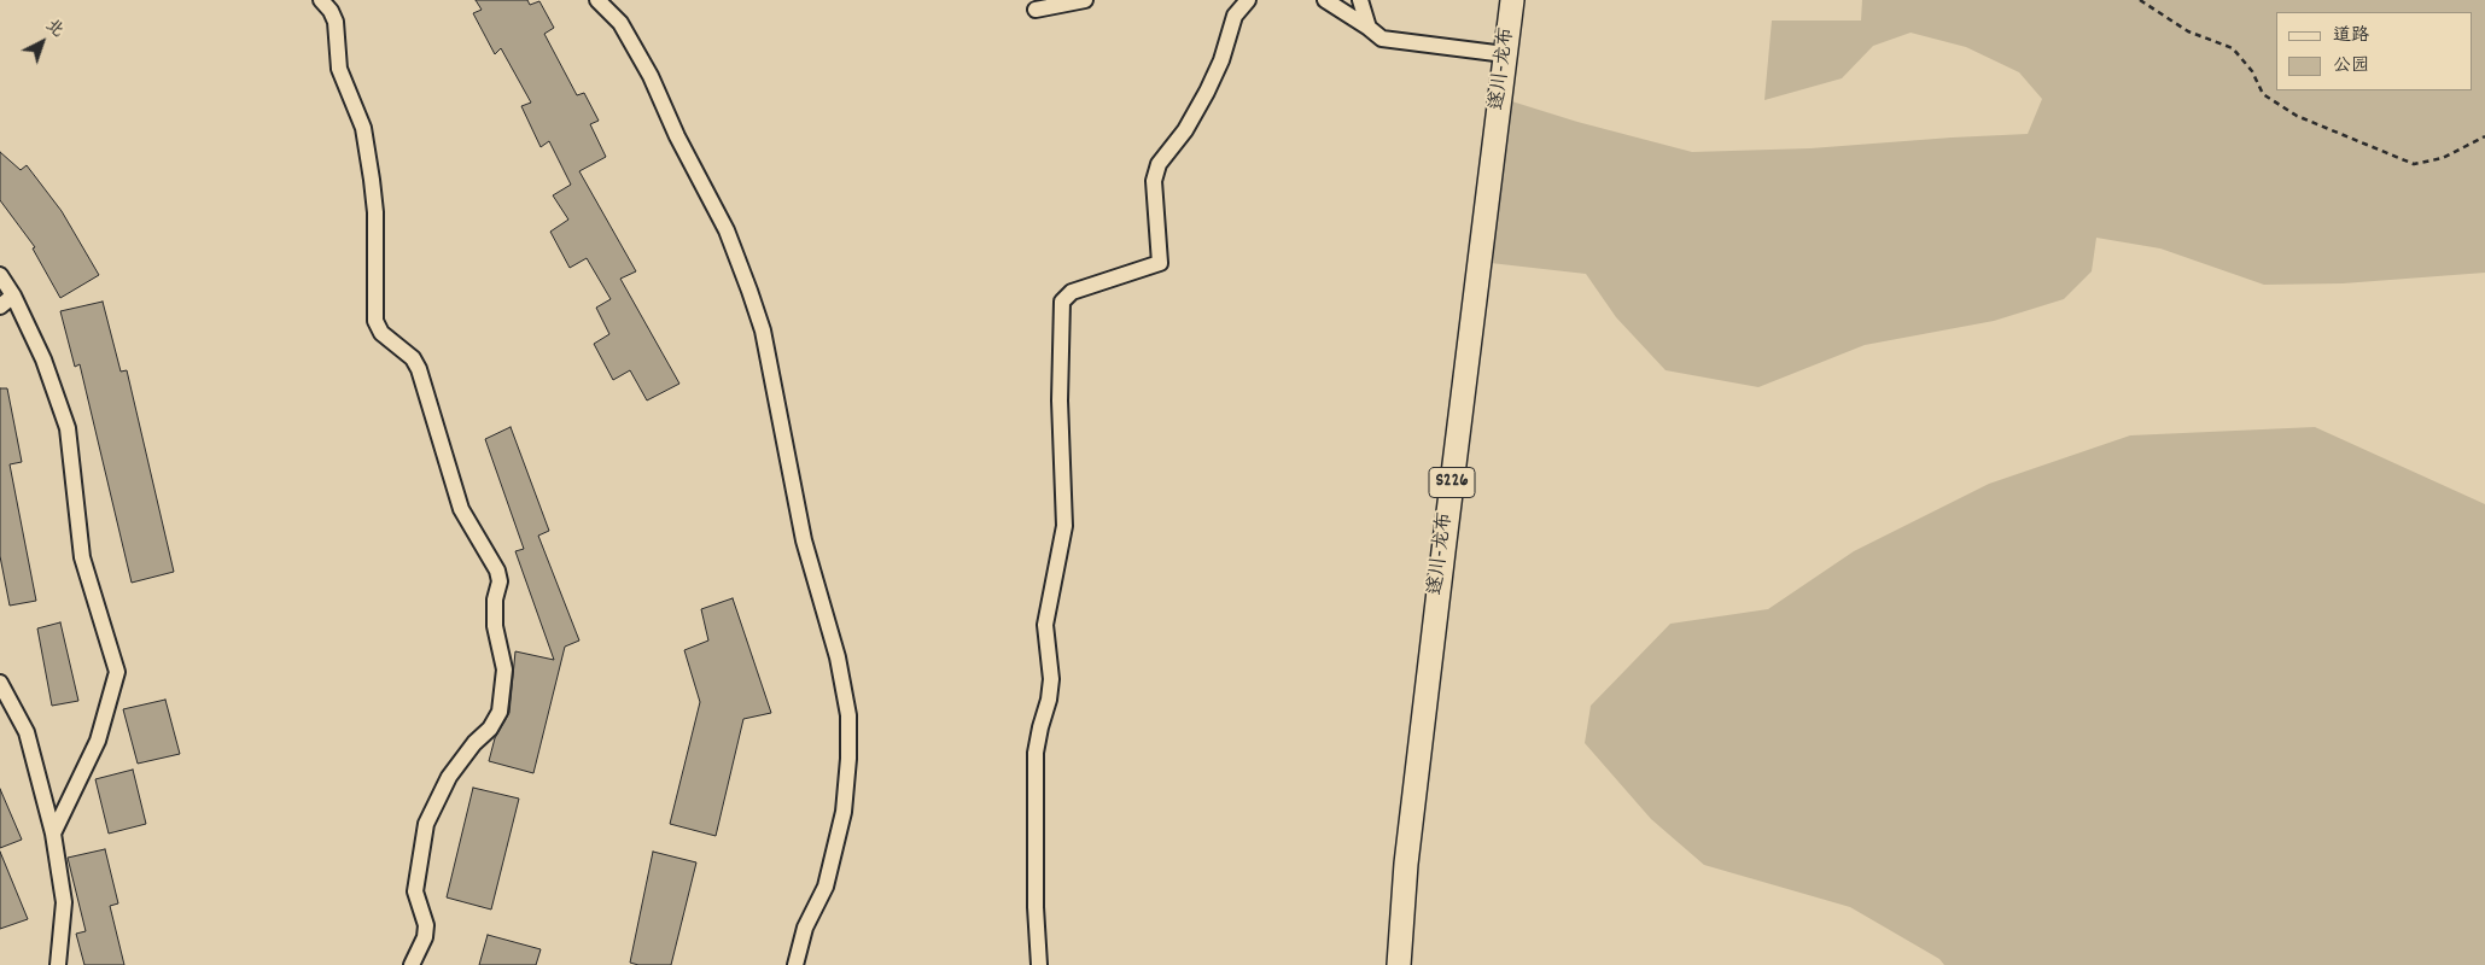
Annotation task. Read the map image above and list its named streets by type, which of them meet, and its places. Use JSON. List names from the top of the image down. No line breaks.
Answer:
{"streets":{"main road":["遂川-龙布","S226"]},"legend":["道路","公园"],"north":"top right"}
